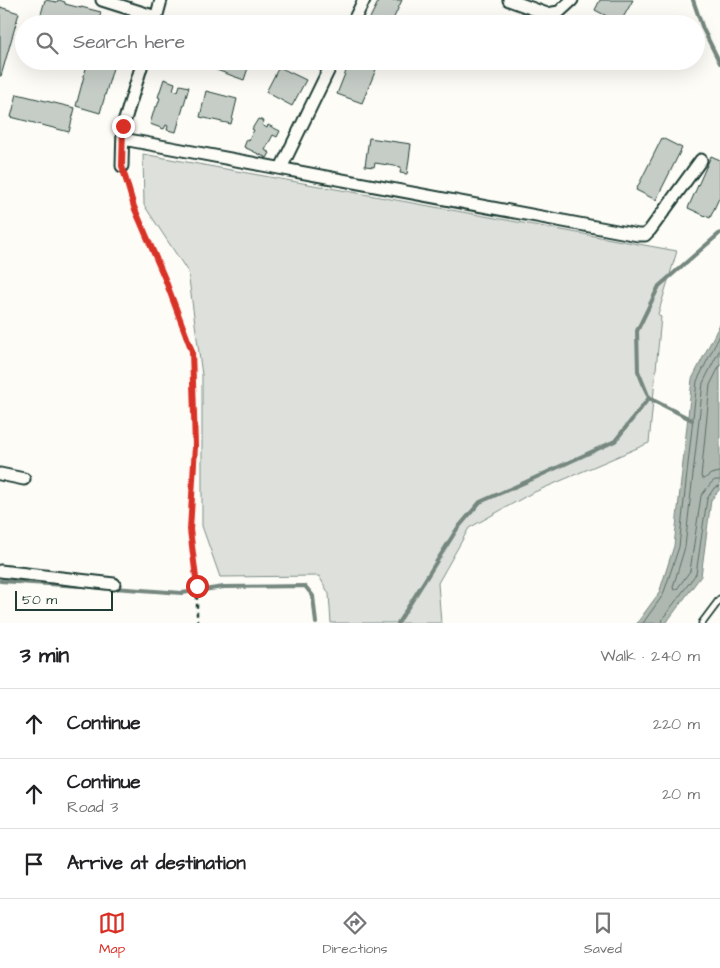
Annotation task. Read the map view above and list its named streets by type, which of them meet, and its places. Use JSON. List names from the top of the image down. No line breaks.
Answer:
{"scale_bar":"50 m","page":{"search":"Search here","scale":"50 m","heading":["3 min","Walk · 240 m"],"list":[["Continue","220 m"],["Continue","Road 3","20 m"],"Arrive at destination"],"nav":["Map","Directions","Saved"]}}
